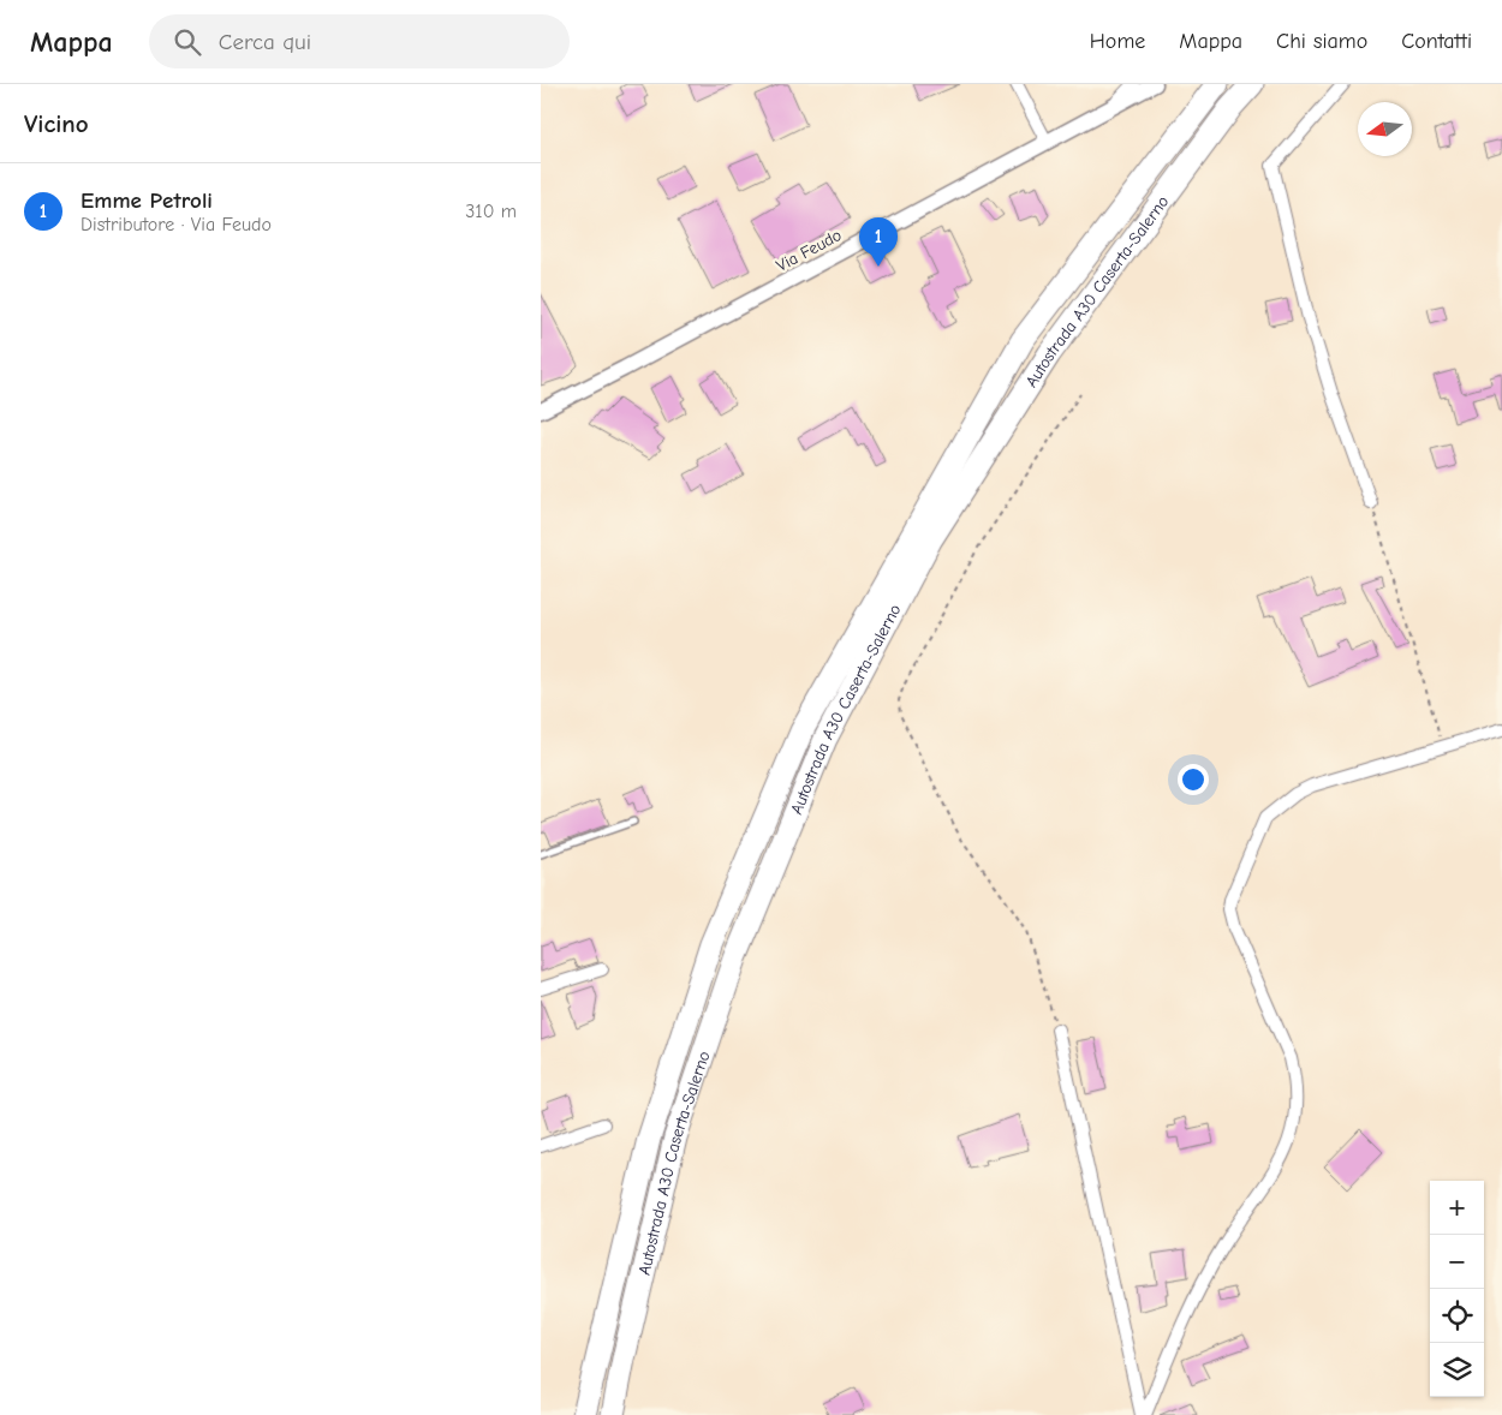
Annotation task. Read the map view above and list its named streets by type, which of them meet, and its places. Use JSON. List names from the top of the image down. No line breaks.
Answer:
{"streets":{"highway":["Autostrada A30 Caserta-Salerno"],"street":["Via Feudo"]},"north":"left","page":{"header":"Mappa","search":"Cerca qui","nav":["Home","Mappa","Chi siamo","Contatti"],"heading":"Vicino","list":[{"mark":"1","name":"Emme Petroli","note":"Distributore · Via Feudo","value":"310 m"}],"pins":"1","map_buttons":["+","−"]}}
